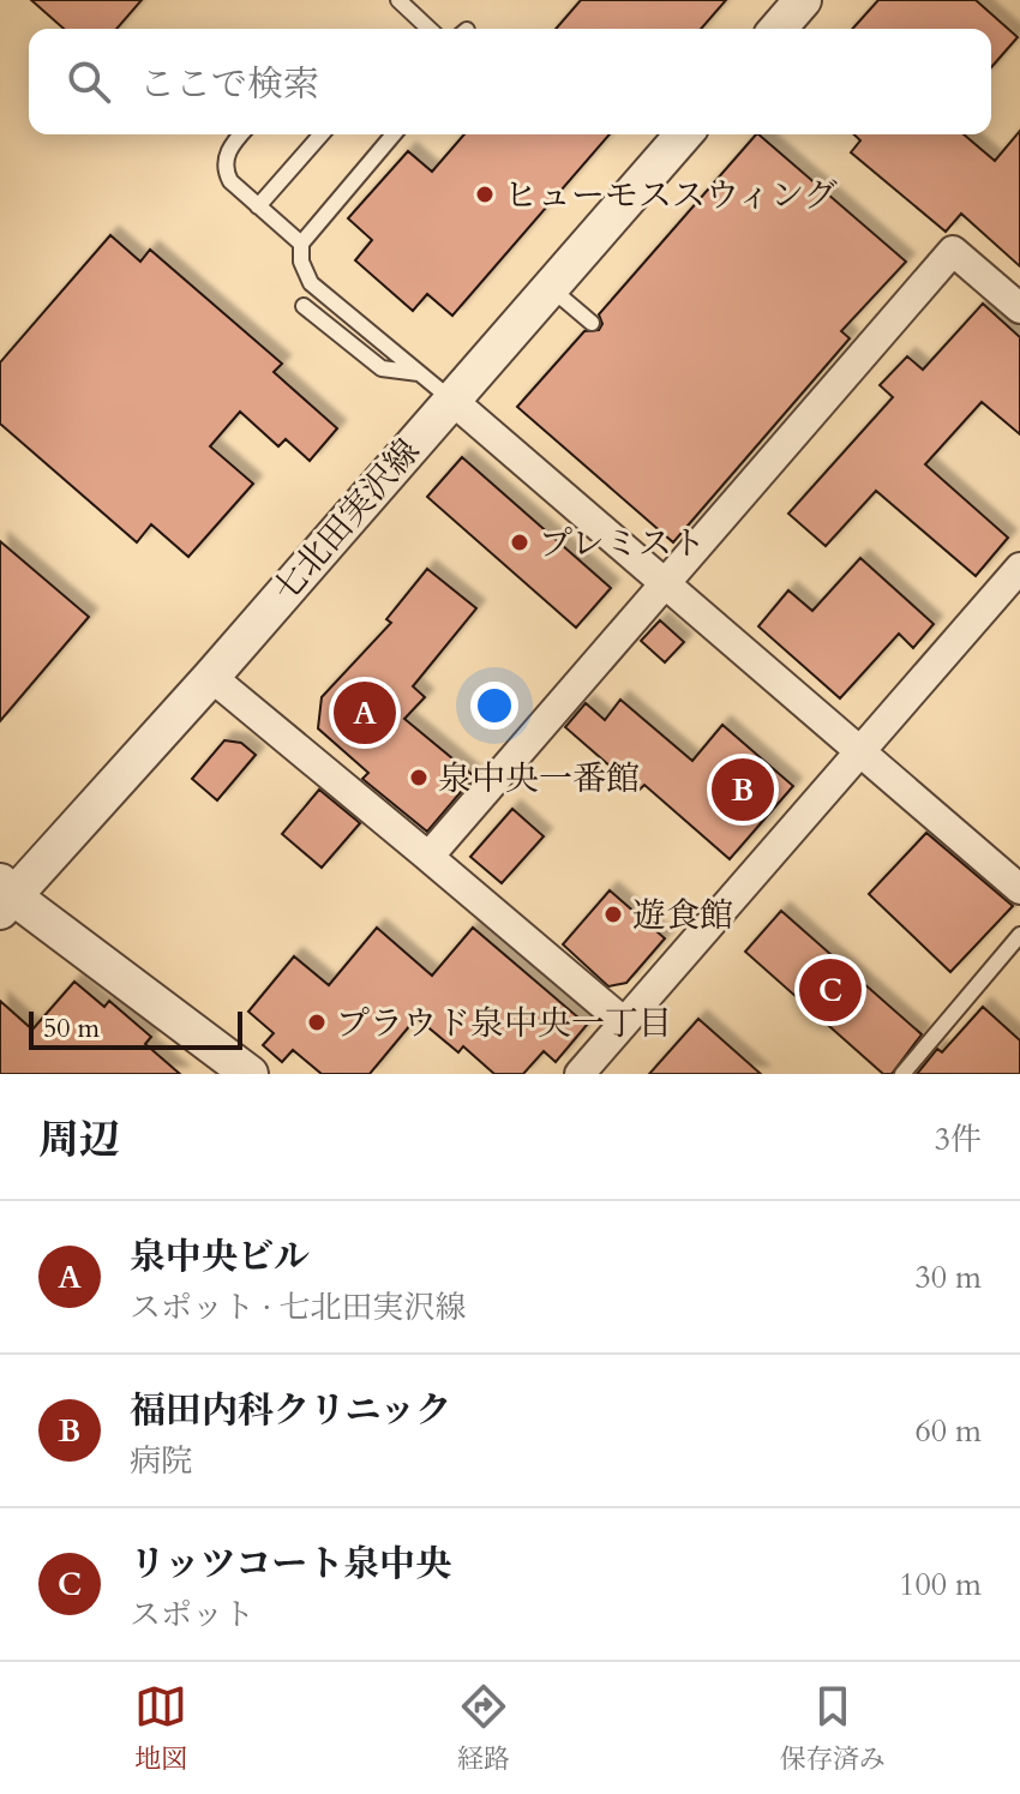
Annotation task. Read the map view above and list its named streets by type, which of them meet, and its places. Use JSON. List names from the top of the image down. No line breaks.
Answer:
{"streets":{"street":["七北田実沢線"]},"places":["ヒューモススウィング","プレミスト","泉中央一番館","遊食館","プラウド泉中央一丁目"],"scale_bar":"50 m","page":{"search":"ここで検索","pins":["A","B","C"],"scale":"50 m","heading":["周辺","3件"],"list":[{"mark":"A","name":"泉中央ビル","note":"スポット · 七北田実沢線","value":"30 m"},{"mark":"B","name":"福田内科クリニック","note":"病院","value":"60 m"},{"mark":"C","name":"リッツコート泉中央","note":"スポット","value":"100 m"}],"nav":["地図","経路","保存済み"]}}
